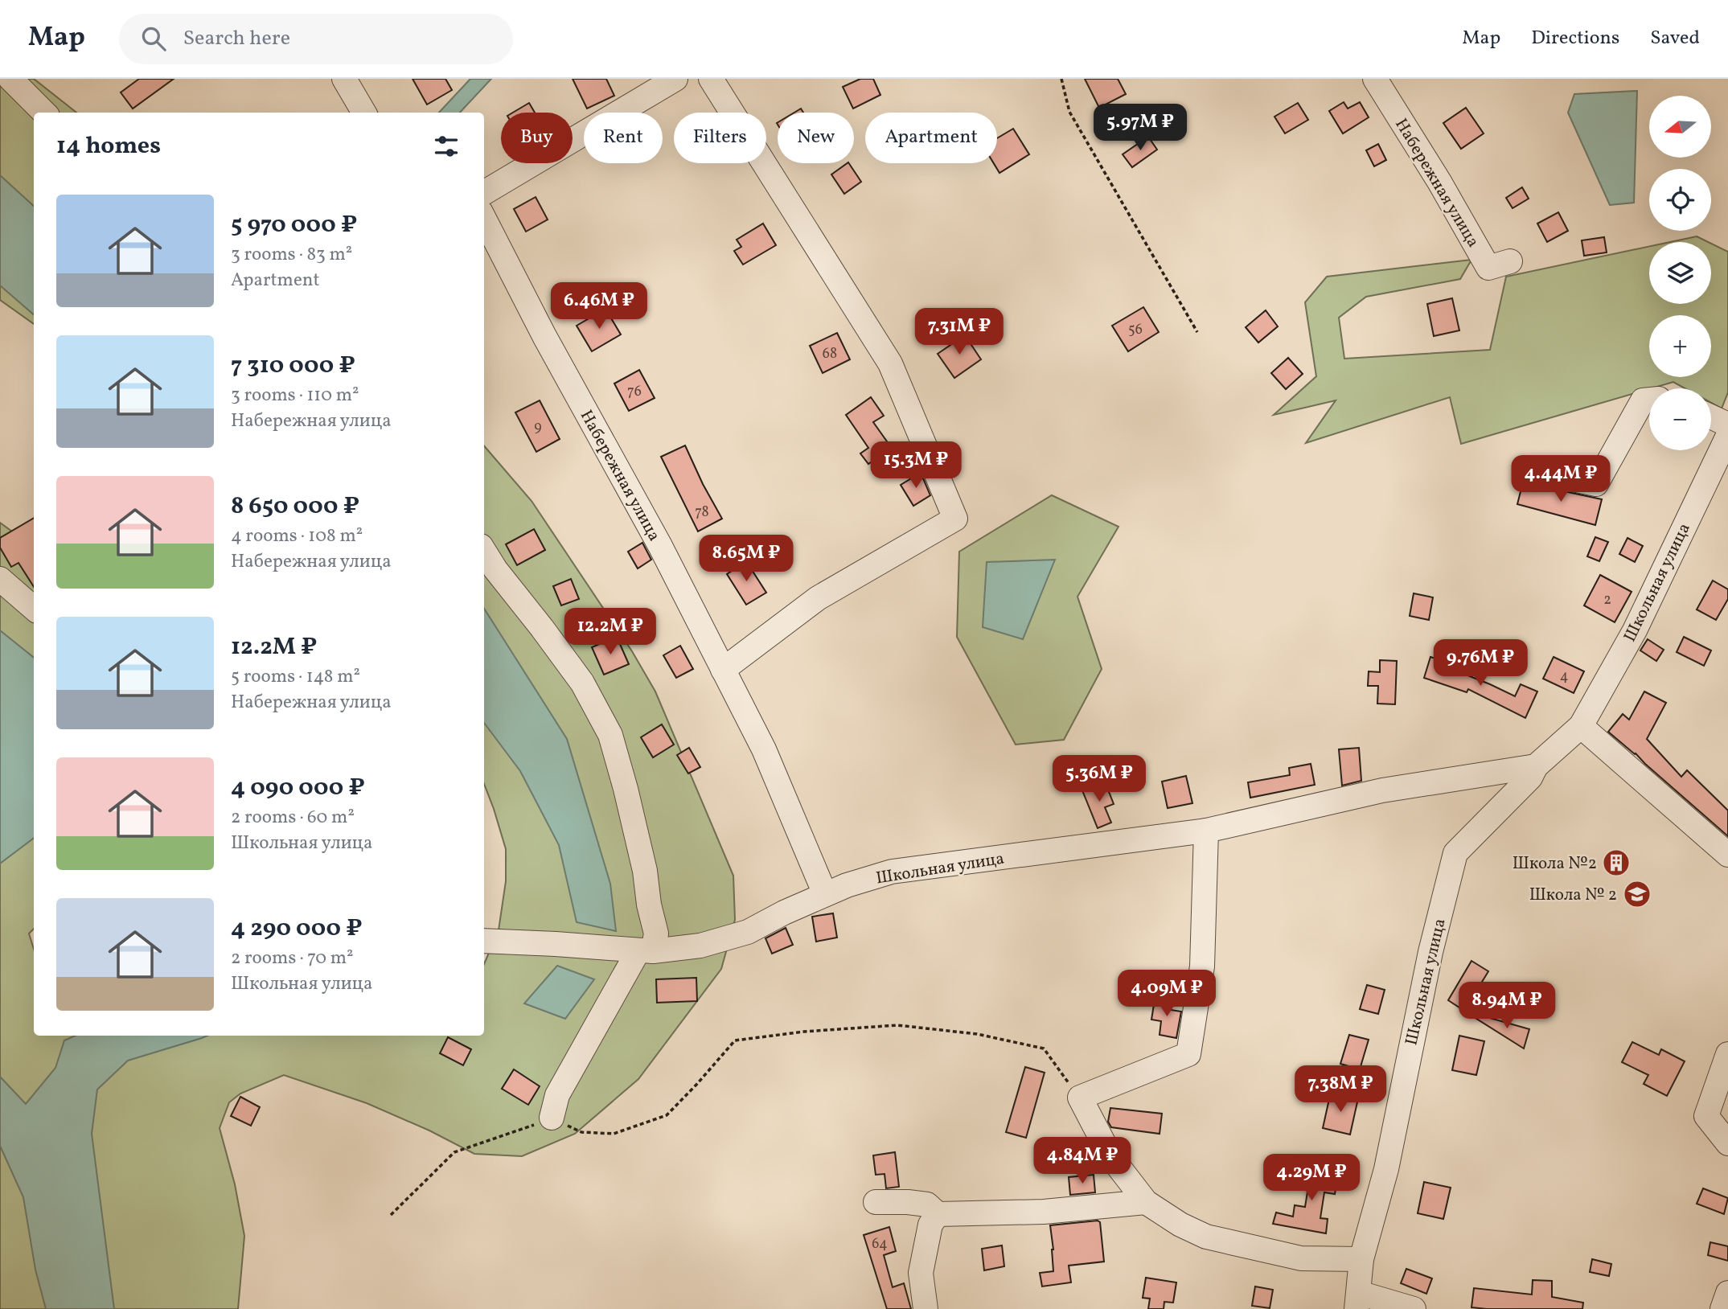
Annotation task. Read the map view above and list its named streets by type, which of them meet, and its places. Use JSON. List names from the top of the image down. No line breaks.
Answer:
{"streets":{"street":["Набережная улица","Школьная улица"]},"crossings":[["Набережная улица","Школьная улица"]],"places":{"building":["Школа №2"],"school or university":["Школа № 2"]},"house_numbers":["56","68","76","9","78","2","4","64"],"north":"left","page":{"header":"Map","search":"Search here","nav":["Map","Directions","Saved"],"map_buttons":["+","−"],"price":["5.97M ₽","6.46M ₽","7.31M ₽","15.3M ₽","4.44M ₽","8.65M ₽","12.2M ₽","9.76M ₽","5.36M ₽","4.09M ₽","8.94M ₽","7.38M ₽","4.84M ₽","4.29M ₽"],"chip":["Buy","Rent","Filters","New","Apartment"],"heading":"14 homes","list":[{"name":"5 970 000 ₽","note":"3 rooms · 83 m² · Apartment"},{"name":"7 310 000 ₽","note":"3 rooms · 110 m² · Набережная улица"},{"name":"8 650 000 ₽","note":"4 rooms · 108 m² · Набережная улица"},{"name":"12.2M ₽","note":"5 rooms · 148 m² · Набережная улица"},{"name":"4 090 000 ₽","note":"2 rooms · 60 m² · Школьная улица"},{"name":"4 290 000 ₽","note":"2 rooms · 70 m² · Школьная улица"}]}}
